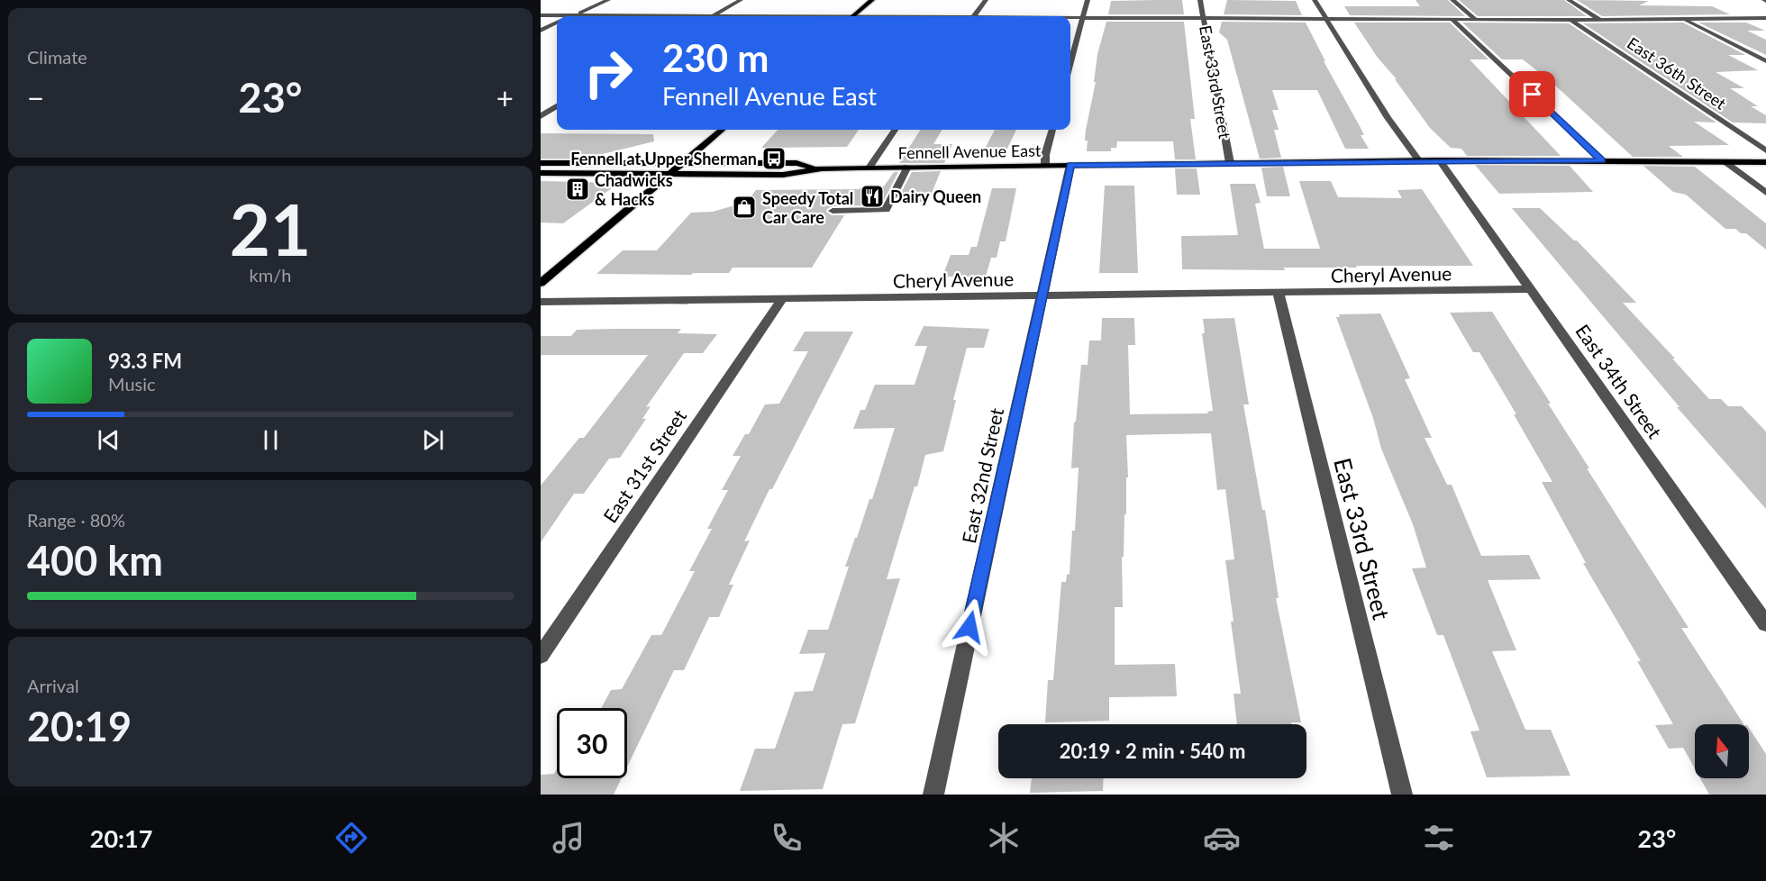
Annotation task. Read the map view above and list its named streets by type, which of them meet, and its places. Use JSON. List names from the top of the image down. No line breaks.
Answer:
{"streets":{"main road":["Fennell Avenue East"],"street":["East 36th Street","East 33rd Street","Cheryl Avenue","East 34th Street","East 31st Street","East 32nd Street"]},"crossings":[["East 33rd Street","Fennell Avenue East"],["East 33rd Street","Cheryl Avenue"],["Fennell Avenue East","East 34th Street"],["Fennell Avenue East","East 32nd Street"],["Cheryl Avenue","East 34th Street"],["Cheryl Avenue","East 31st Street"],["Cheryl Avenue","East 32nd Street"]],"places":{"bus stop":["Fennell at Upper Sherman"],"building":["Chadwicks & Hacks"],"restaurant":["Dairy Queen"],"shop":["Speedy Total Car Care"]},"north":"top","page":{"tile":["Climate",["21","km/h"],["Range · 80%","400 km"],["Arrival","20:19"]],"turn":["230 m","Fennell Avenue East"],"heat":["−","23°","+"],"song":["93.3 FM","Music"],"limit":"30","trip":"20:19 · 2 min · 540 m","tabs":["20:17","23°"]}}
